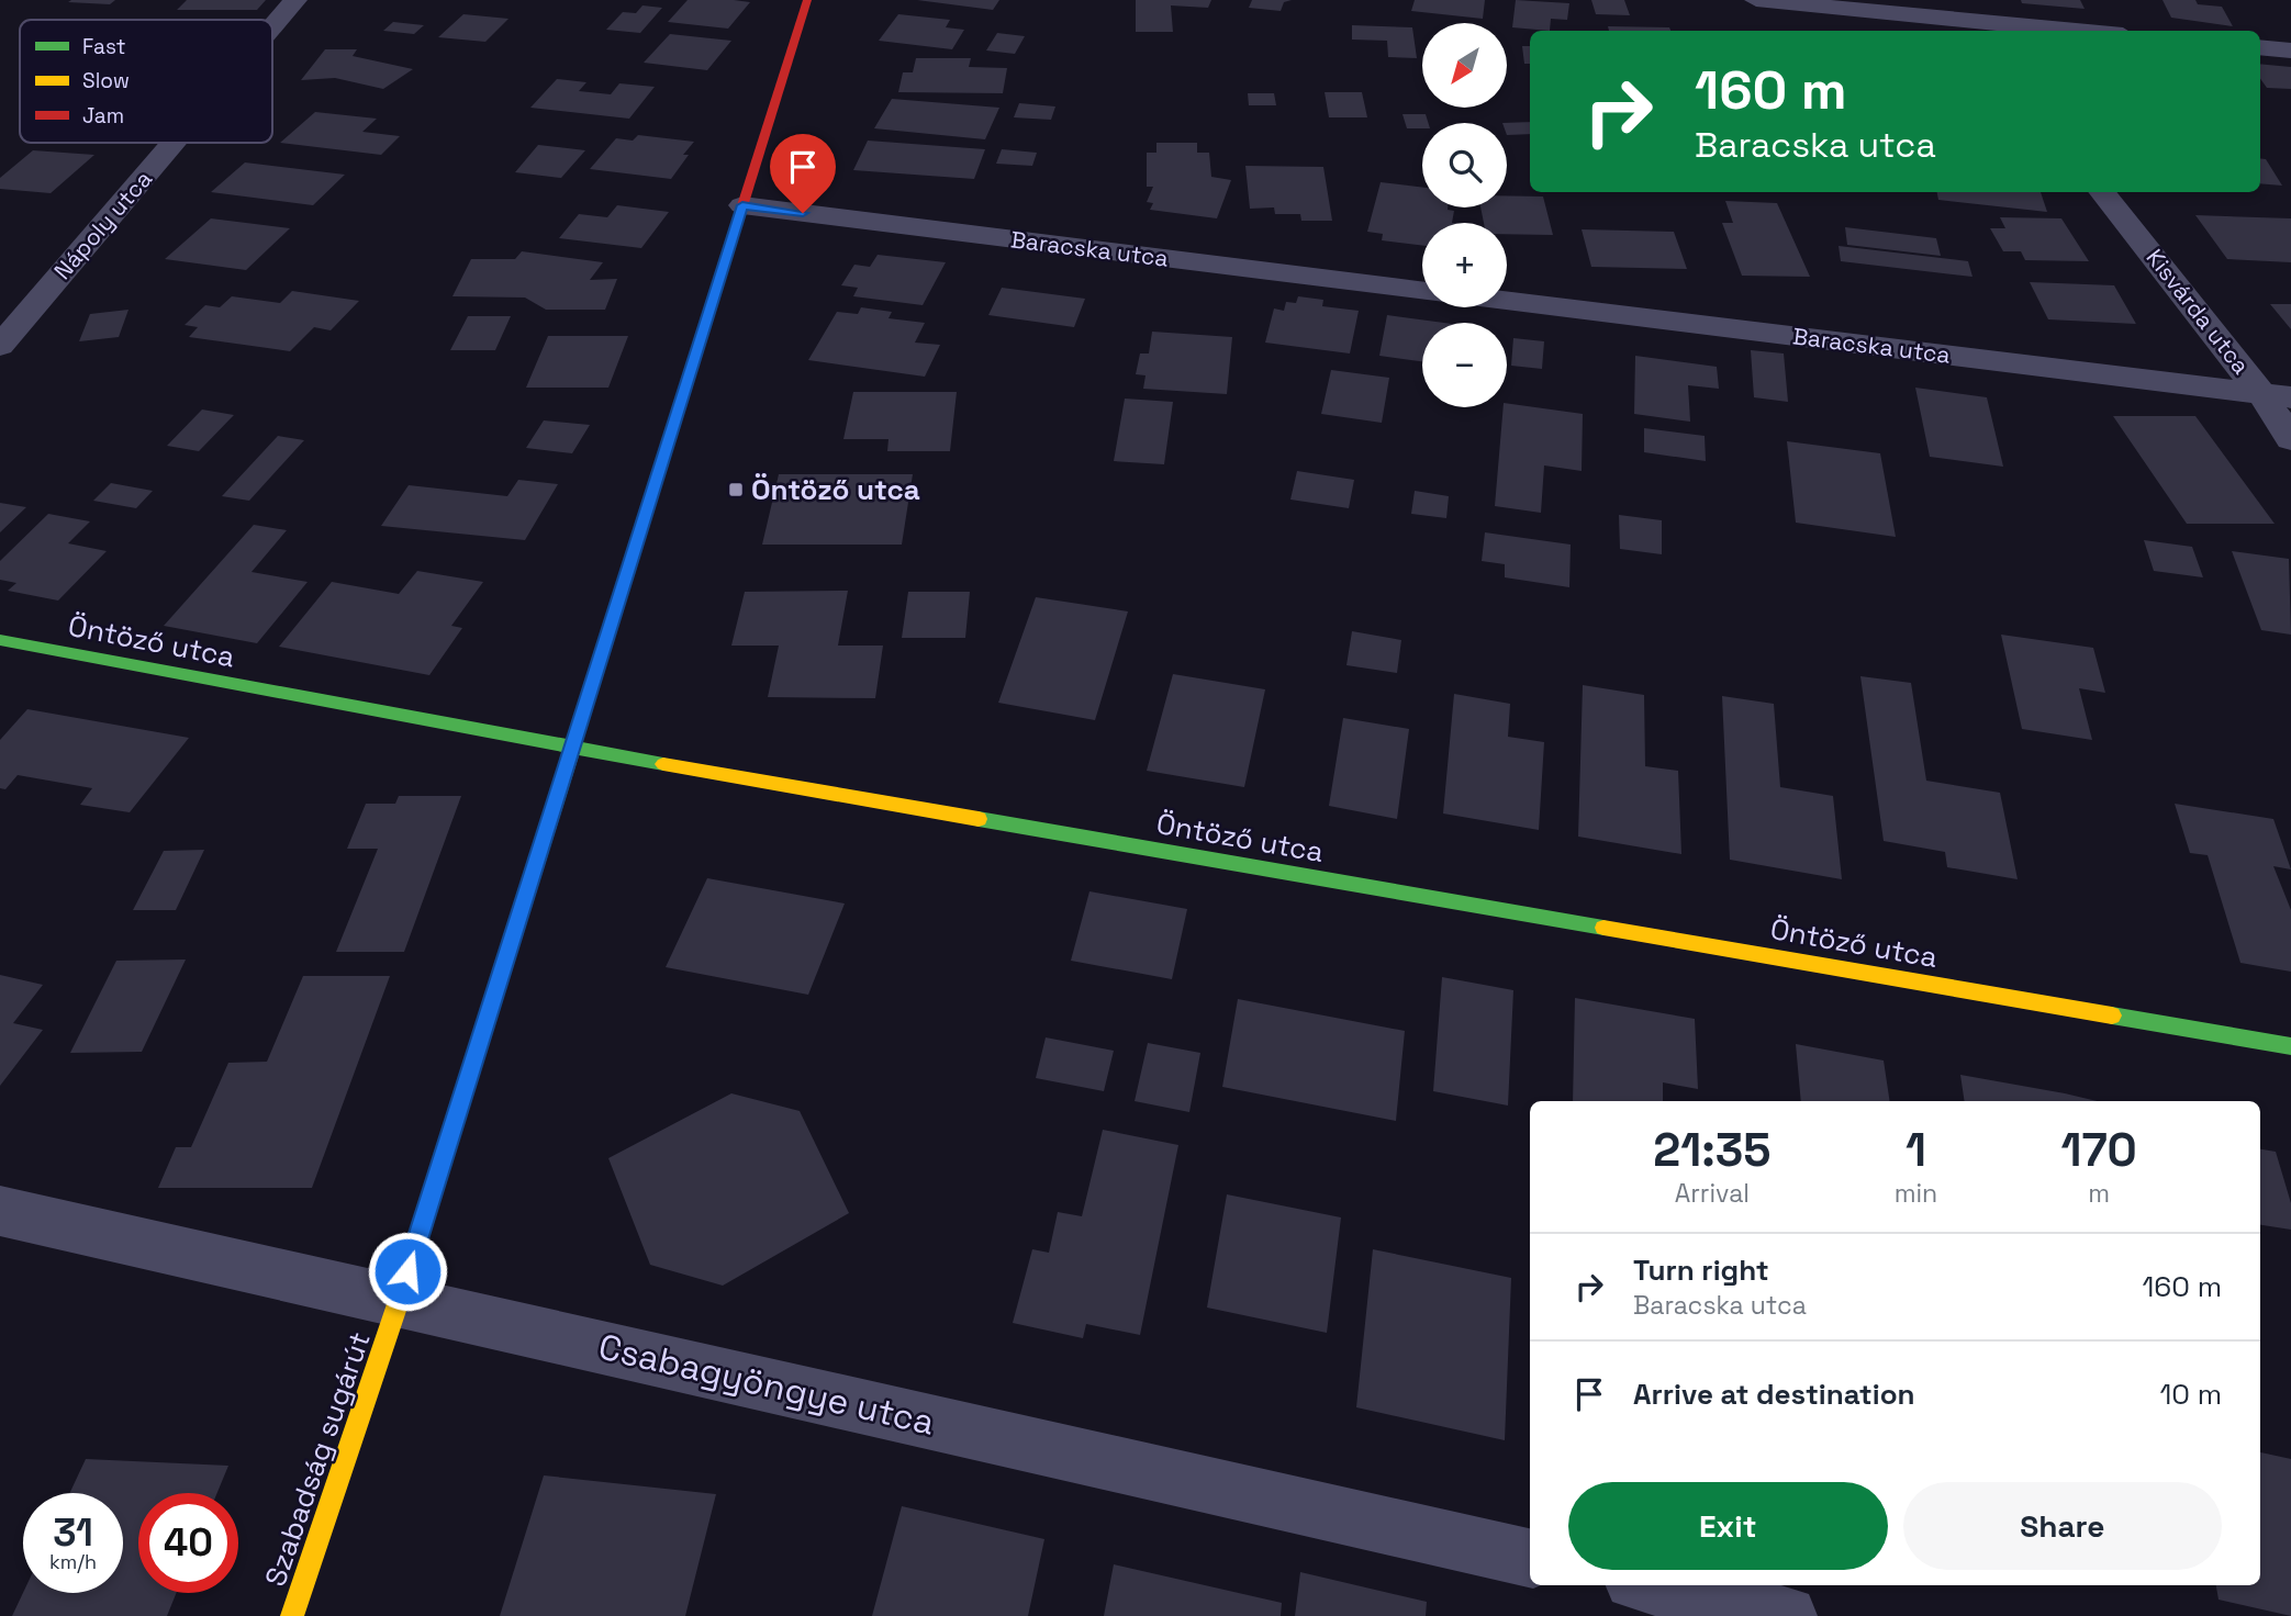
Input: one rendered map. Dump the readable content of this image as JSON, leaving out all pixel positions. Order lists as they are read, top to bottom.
{
  "streets": {
    "street": [
      "Nápoly utca",
      "Baracska utca",
      "Kisvárda utca",
      "Öntöző utca",
      "Csabagyöngye utca",
      "Szabadság sugárút"
    ]
  },
  "crossings": [
    ["Baracska utca", "Kisvárda utca"],
    ["Baracska utca", "Szabadság sugárút"],
    ["Öntöző utca", "Szabadság sugárút"],
    ["Csabagyöngye utca", "Szabadság sugárút"]
  ],
  "places": {
    "transit": ["Öntöző utca"]
  },
  "legend": ["Fast", "Slow", "Jam"],
  "north": "bottom left",
  "page": {
    "map_buttons": ["+", "−"],
    "turn": ["160 m", "Baracska utca"],
    "eta": [
      "21:35",
      "Arrival",
      "1",
      "min",
      "170",
      "m"
    ],
    "list": [
      {
        "name": "Turn right",
        "note": "Baracska utca",
        "value": "160 m"
      },
      {
        "name": "Arrive at destination",
        "value": "10 m"
      }
    ],
    "buttons": ["Exit", "Share"],
    "speed": "31 km/h",
    "limit": "40"
  }
}
